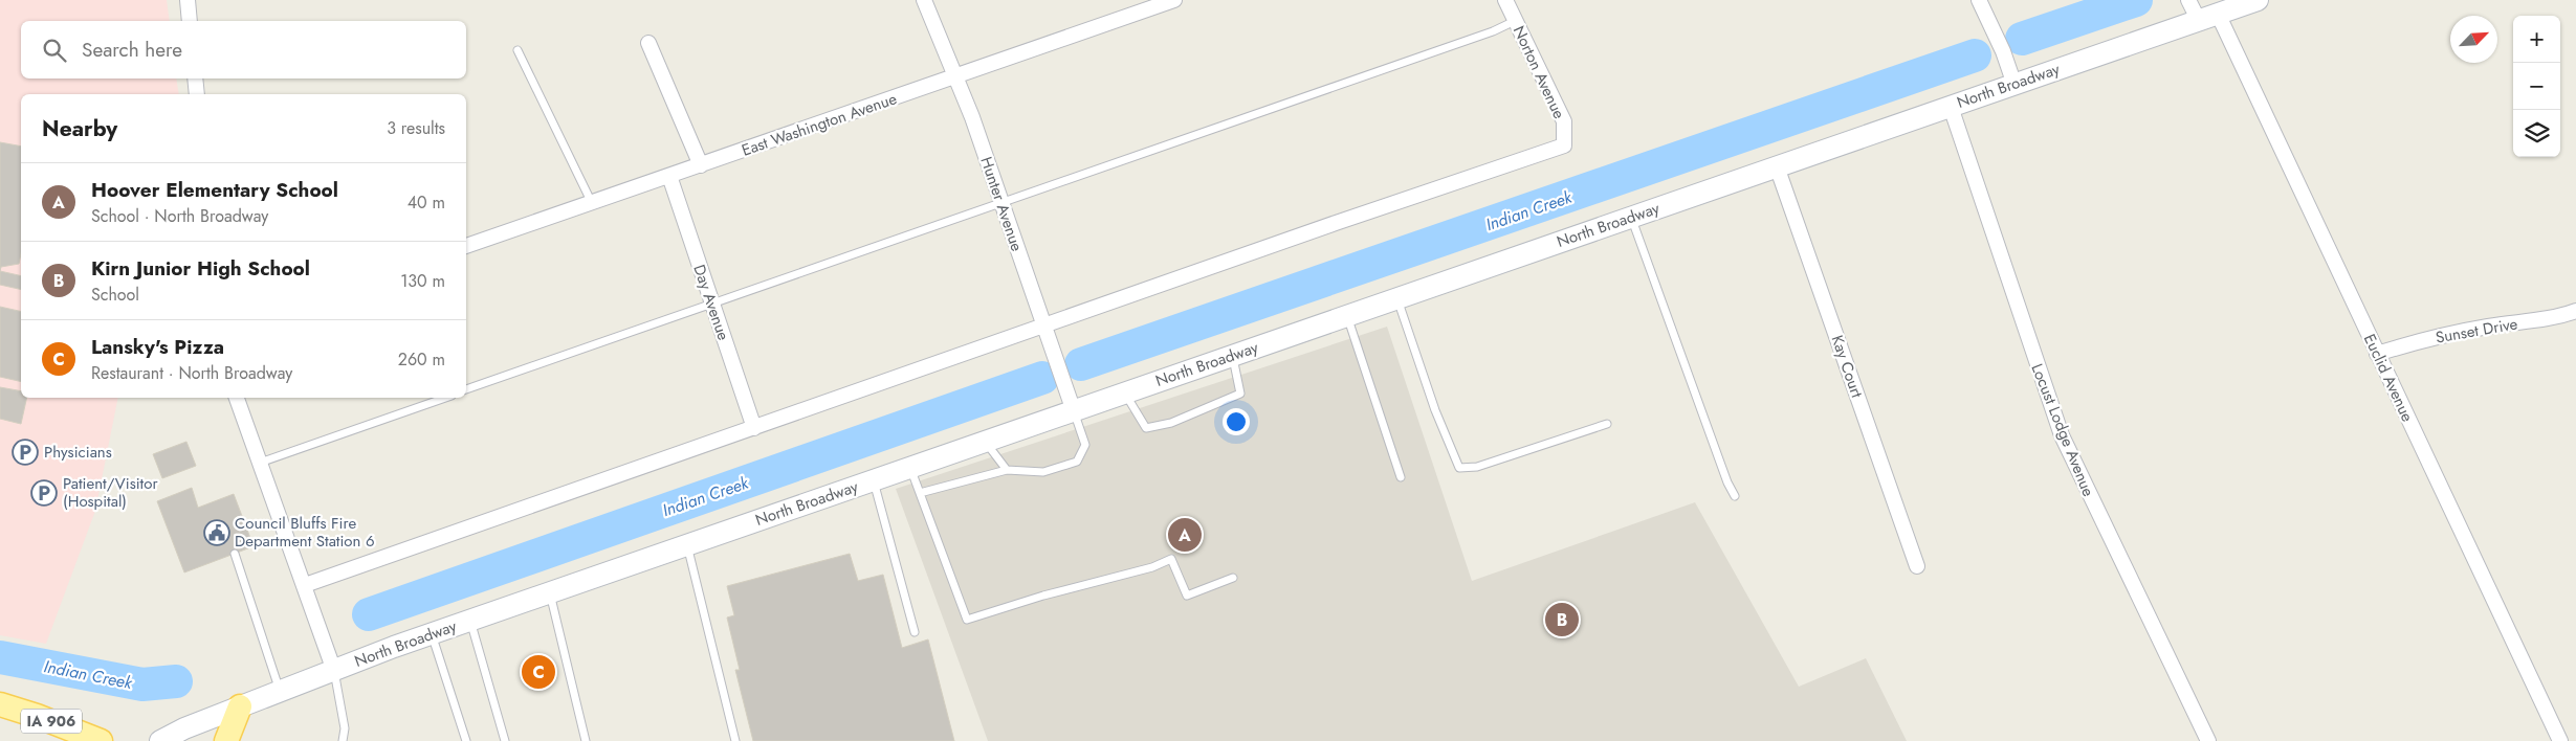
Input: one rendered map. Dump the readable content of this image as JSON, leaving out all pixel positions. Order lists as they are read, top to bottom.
{
  "streets": {
    "main road": ["North Broadway", "IA 906"],
    "street": [
      "Norton Avenue",
      "East Washington Avenue",
      "Hunter Avenue",
      "Day Avenue",
      "Sunset Drive",
      "Kay Court",
      "Euclid Avenue",
      "Locust Lodge Avenue"
    ]
  },
  "crossings": [
    ["Norton Avenue", "Hunter Avenue"],
    ["North Broadway", "Hunter Avenue"],
    ["North Broadway", "Kay Court"],
    ["North Broadway", "Euclid Avenue"],
    ["North Broadway", "Locust Lodge Avenue"],
    ["East Washington Avenue", "Hunter Avenue"],
    ["East Washington Avenue", "Day Avenue"],
    ["Sunset Drive", "Euclid Avenue"]
  ],
  "water": ["Indian Creek"],
  "places": {
    "parking": ["Physicians", "Patient/Visitor (Hospital)"],
    "public building": ["Council Bluffs Fire Department Station 6"]
  },
  "north": "top right",
  "page": {
    "map_buttons": ["+", "−"],
    "search": "Search here",
    "heading": ["Nearby", "3 results"],
    "list": [
      {
        "mark": "A",
        "name": "Hoover Elementary School",
        "note": "School · North Broadway",
        "value": "40 m"
      },
      {
        "mark": "B",
        "name": "Kirn Junior High School",
        "note": "School",
        "value": "130 m"
      },
      {
        "mark": "C",
        "name": "Lansky's Pizza",
        "note": "Restaurant · North Broadway",
        "value": "260 m"
      }
    ],
    "pins": ["A", "B", "C"]
  }
}
